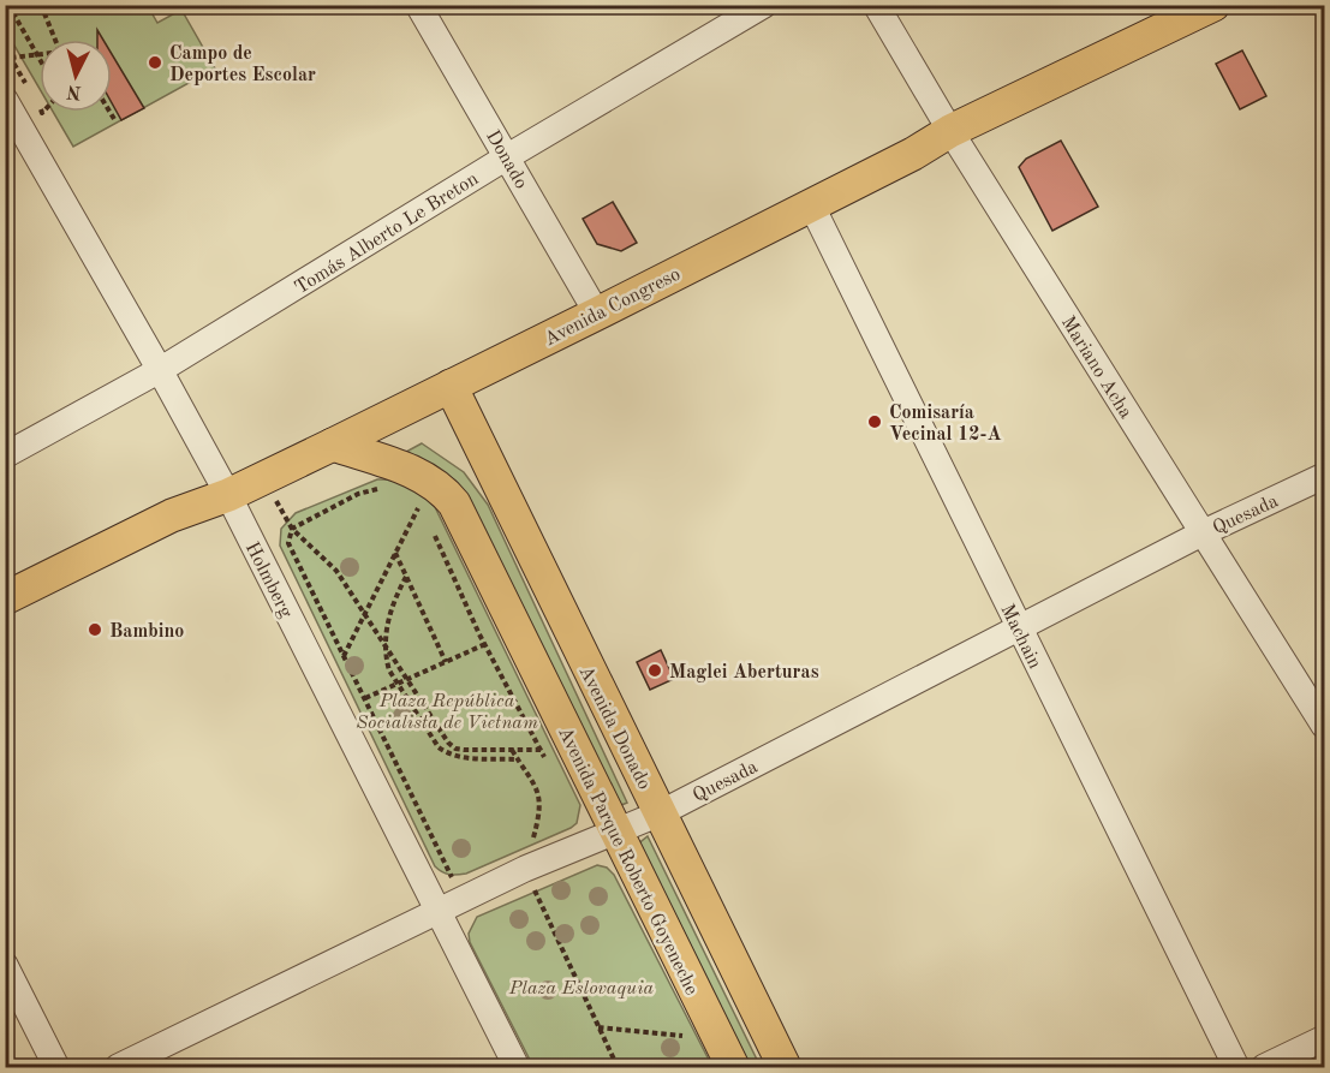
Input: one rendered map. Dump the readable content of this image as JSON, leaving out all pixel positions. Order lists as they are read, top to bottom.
{
  "streets": {
    "main road": ["Avenida Congreso", "Avenida Donado", "Avenida Parque Roberto Goyeneche"],
    "street": [
      "Donado",
      "Tomás Alberto Le Breton",
      "Mariano Acha",
      "Quesada",
      "Holmberg",
      "Machain"
    ]
  },
  "crossings": [
    ["Donado", "Tomás Alberto Le Breton"],
    ["Donado", "Avenida Congreso"],
    ["Tomás Alberto Le Breton", "Holmberg"],
    ["Avenida Congreso", "Mariano Acha"],
    ["Avenida Congreso", "Holmberg"],
    ["Avenida Congreso", "Machain"],
    ["Avenida Congreso", "Avenida Donado"],
    ["Avenida Congreso", "Avenida Parque Roberto Goyeneche"],
    ["Mariano Acha", "Quesada"],
    ["Quesada", "Holmberg"],
    ["Quesada", "Machain"],
    ["Quesada", "Avenida Donado"],
    ["Quesada", "Avenida Parque Roberto Goyeneche"]
  ],
  "parks": ["Plaza República Socialista de Vietnam", "Plaza Eslovaquia"],
  "places": [
    "Campo de Deportes Escolar",
    "Comisaría Vecinal 12-A",
    "Bambino",
    "Maglei Aberturas"
  ],
  "north": "bottom"
}
